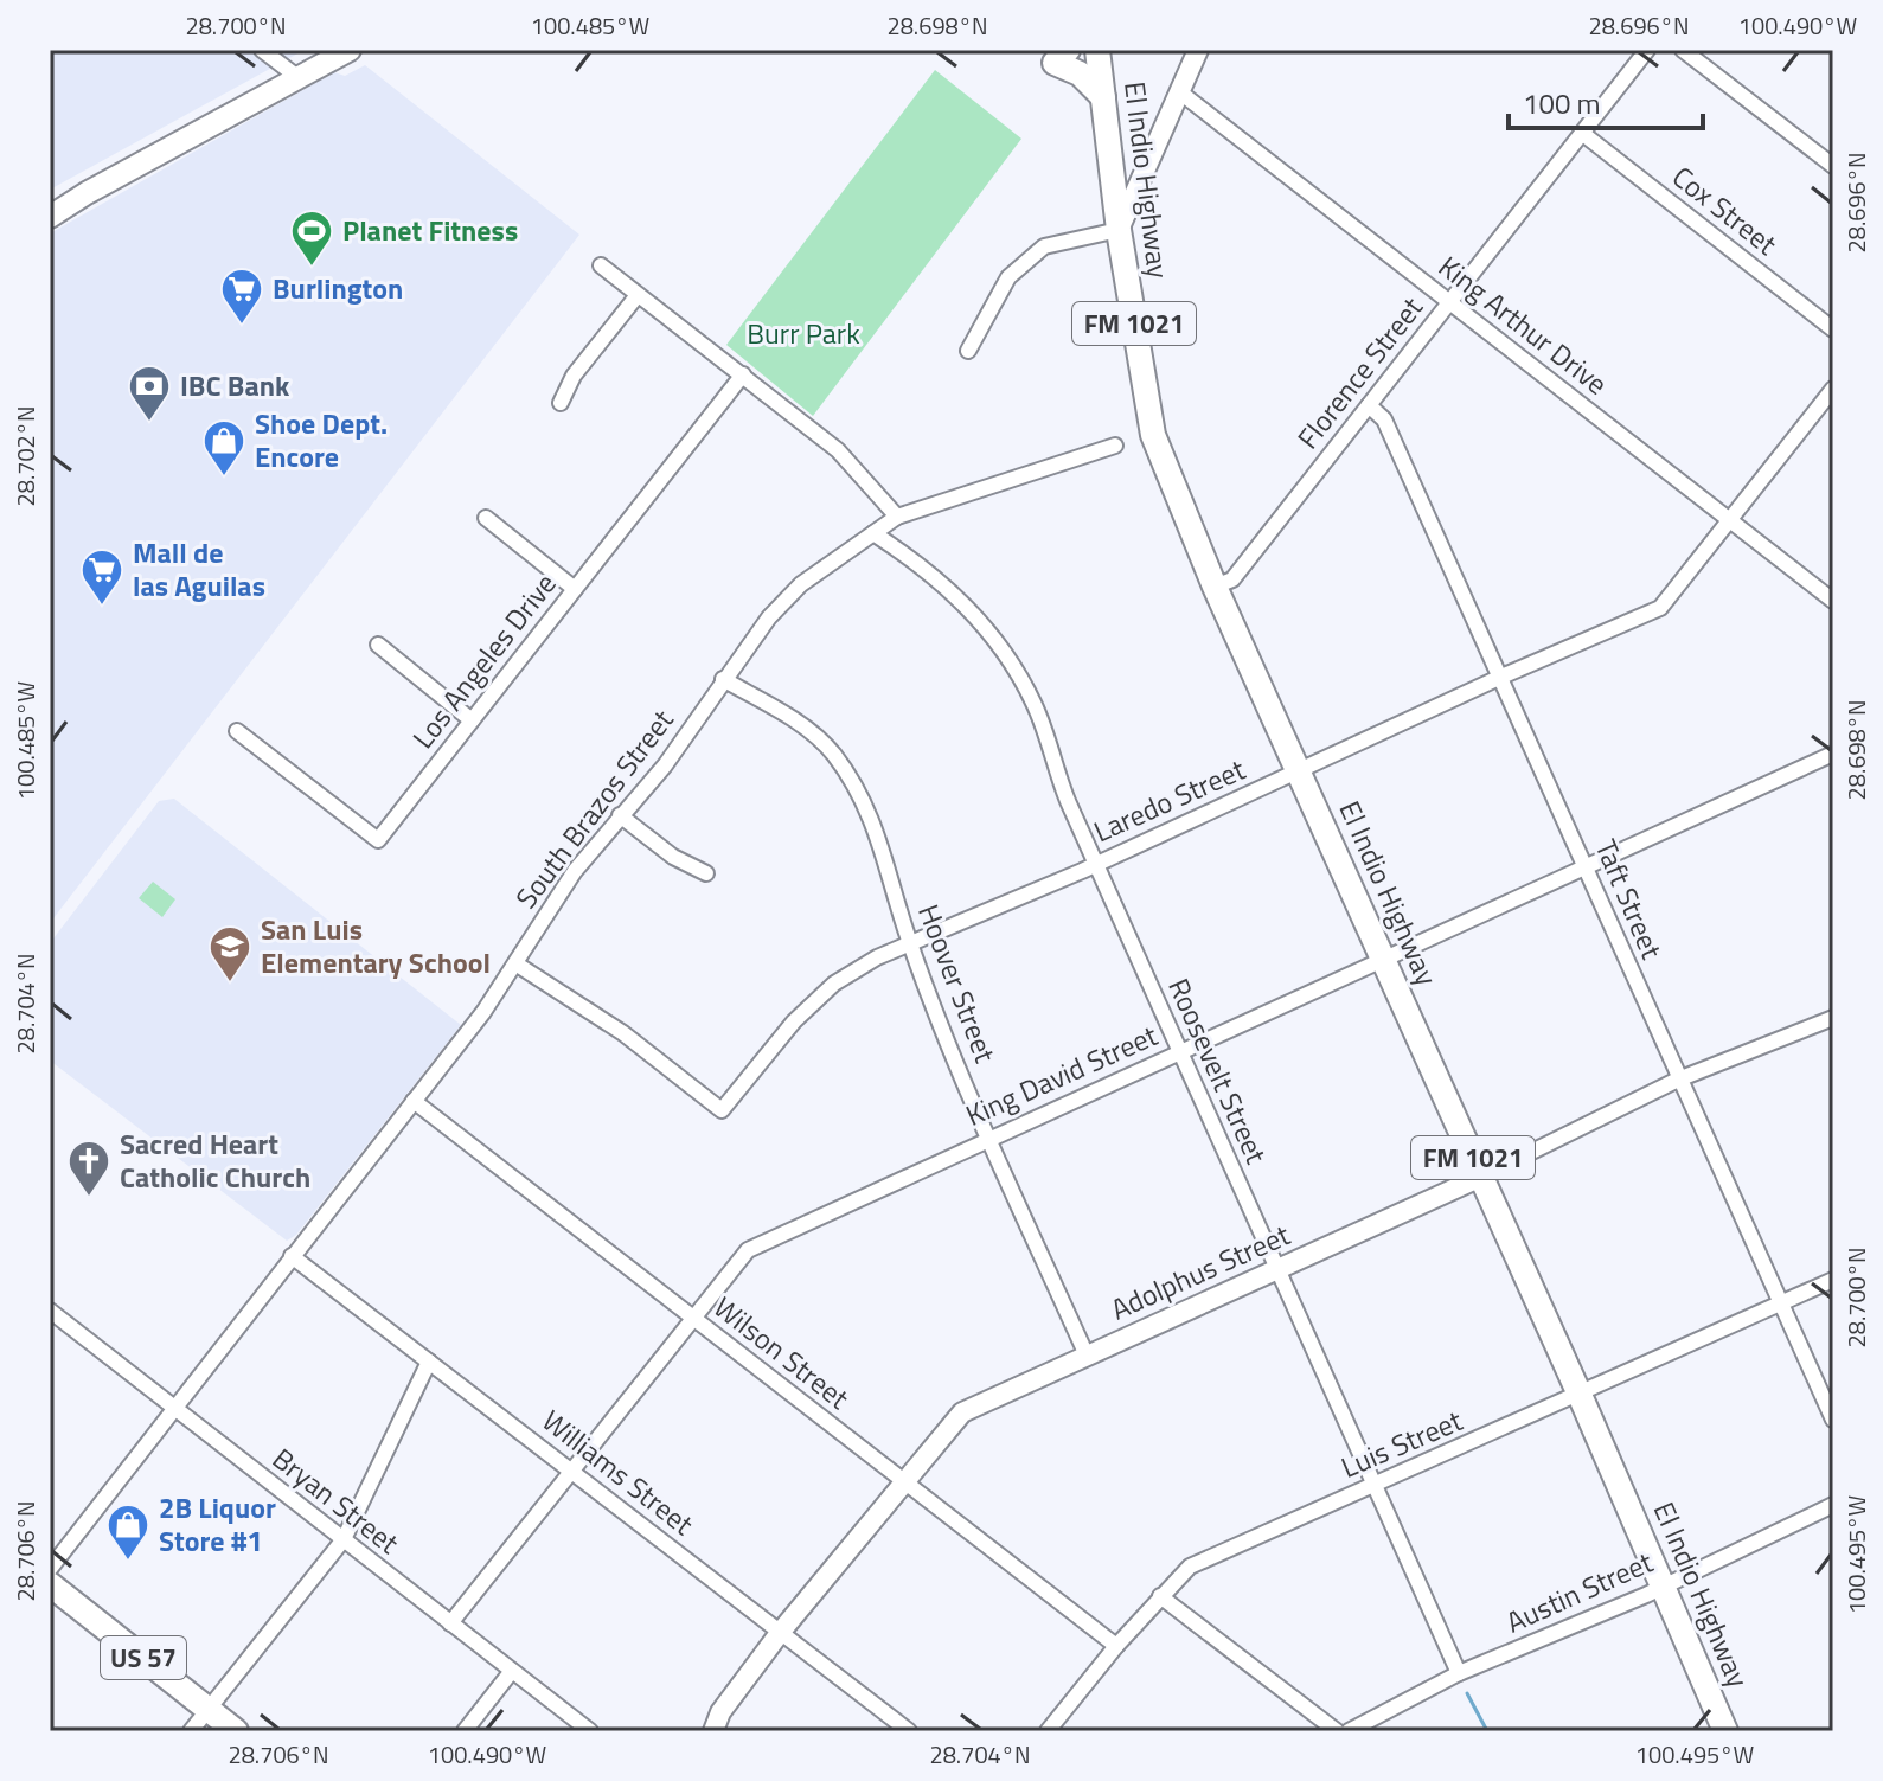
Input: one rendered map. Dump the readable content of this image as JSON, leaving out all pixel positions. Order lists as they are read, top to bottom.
{
  "streets": {
    "main road": ["El Indio Highway", "FM 1021", "US 57"],
    "street": [
      "Cox Street",
      "King Arthur Drive",
      "Florence Street",
      "Los Angeles Drive",
      "Laredo Street",
      "South Brazos Street",
      "Taft Street",
      "Hoover Street",
      "Roosevelt Street",
      "King David Street",
      "Adolphus Street",
      "Wilson Street",
      "Luis Street",
      "Williams Street",
      "Bryan Street",
      "Austin Street"
    ]
  },
  "crossings": [
    ["El Indio Highway", "Florence Street"],
    ["El Indio Highway", "Laredo Street"],
    ["El Indio Highway", "King David Street"],
    ["El Indio Highway", "Adolphus Street"],
    ["El Indio Highway", "Luis Street"],
    ["El Indio Highway", "Austin Street"],
    ["Cox Street", "Florence Street"],
    ["King Arthur Drive", "Florence Street"],
    ["King Arthur Drive", "Laredo Street"],
    ["Florence Street", "Taft Street"],
    ["Laredo Street", "South Brazos Street"],
    ["Laredo Street", "Taft Street"],
    ["Laredo Street", "Hoover Street"],
    ["Laredo Street", "Roosevelt Street"],
    ["South Brazos Street", "Hoover Street"],
    ["South Brazos Street", "Roosevelt Street"],
    ["South Brazos Street", "Wilson Street"],
    ["South Brazos Street", "Williams Street"],
    ["South Brazos Street", "Bryan Street"],
    ["Taft Street", "King David Street"],
    ["Taft Street", "Adolphus Street"],
    ["Taft Street", "Luis Street"],
    ["Hoover Street", "King David Street"],
    ["Hoover Street", "Adolphus Street"],
    ["Roosevelt Street", "King David Street"],
    ["Roosevelt Street", "Adolphus Street"],
    ["Roosevelt Street", "Luis Street"],
    ["Roosevelt Street", "Austin Street"],
    ["King David Street", "Wilson Street"],
    ["King David Street", "Williams Street"],
    ["King David Street", "Bryan Street"],
    ["Adolphus Street", "Wilson Street"],
    ["Adolphus Street", "Williams Street"],
    ["Wilson Street", "Luis Street"]
  ],
  "parks": ["Burr Park"],
  "places": {
    "sports": ["Planet Fitness"],
    "supermarket": ["Burlington", "Mall de las Aguilas"],
    "bank": ["IBC Bank"],
    "shop": ["Shoe Dept. Encore", "2B Liquor Store #1"],
    "school or university": ["San Luis Elementary School"],
    "church": ["Sacred Heart Catholic Church"]
  },
  "scale_bar": "100 m",
  "coordinates": [
    "28.700°N",
    "100.485°W",
    "28.698°N",
    "28.696°N",
    "100.490°W",
    "28.702°N",
    "28.704°N",
    "28.706°N",
    "100.495°W"
  ]
}
